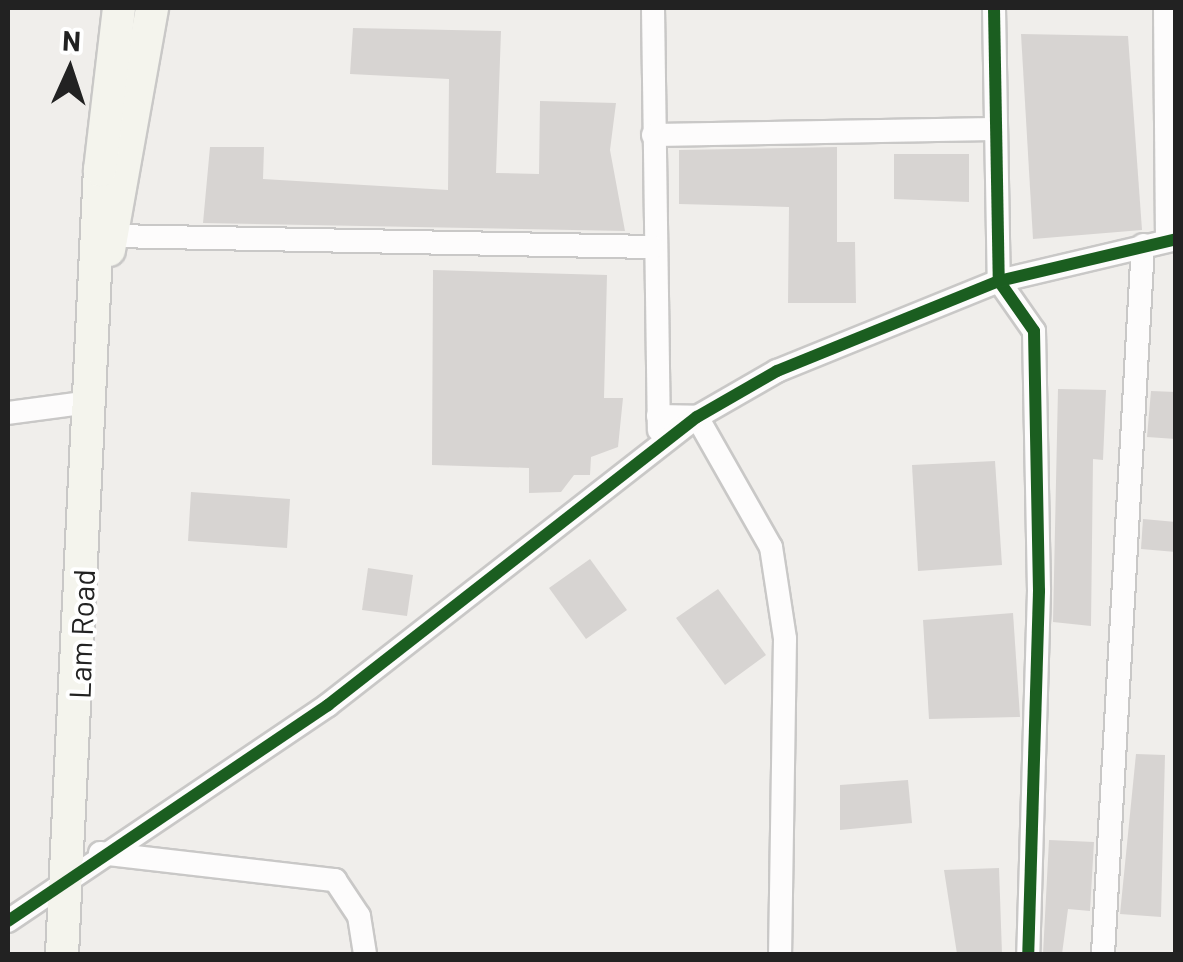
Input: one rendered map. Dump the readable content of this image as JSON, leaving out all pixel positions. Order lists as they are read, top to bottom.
{
  "streets": {
    "main road": ["Lam Road"]
  },
  "north": "top"
}
